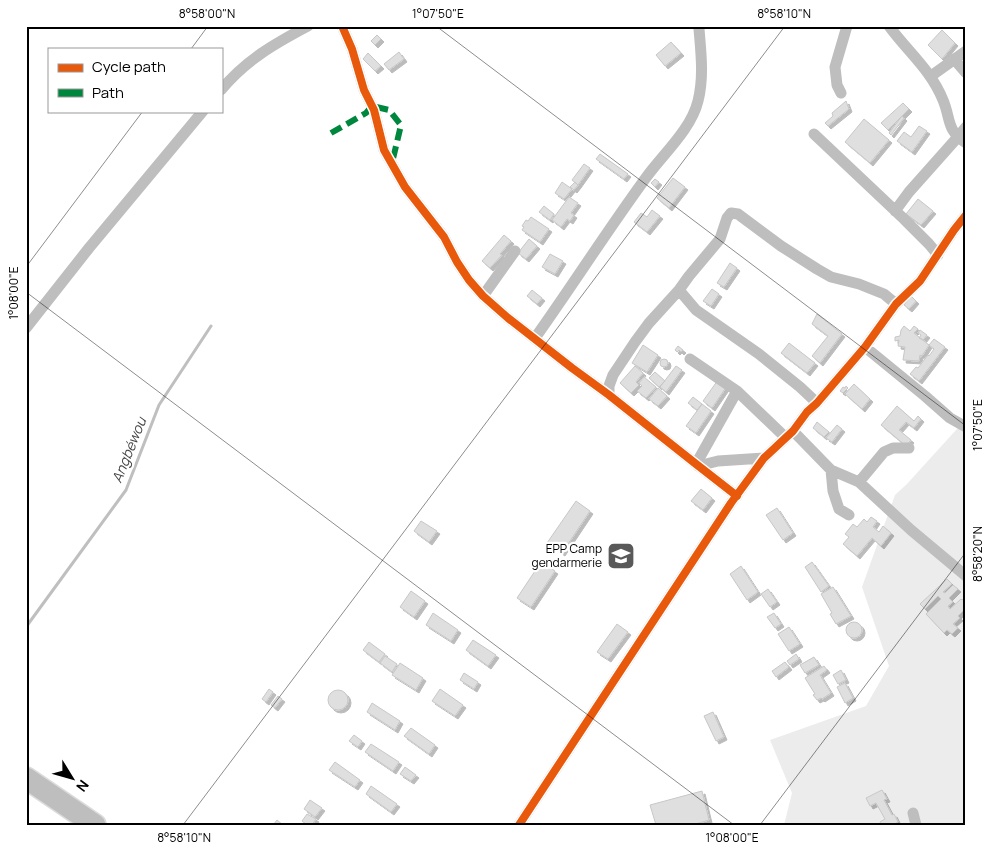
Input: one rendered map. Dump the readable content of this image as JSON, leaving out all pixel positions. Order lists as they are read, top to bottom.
{
  "water": ["Angbéwou"],
  "places": {
    "school or university": ["EPP Camp gendarmerie"]
  },
  "legend": ["Cycle path", "Path"],
  "north": "bottom right",
  "coordinates": [
    "8°58'00\"N",
    "1°07'50\"E",
    "8°58'10\"N",
    "1°08'00\"E",
    "8°58'20\"N"
  ]
}
